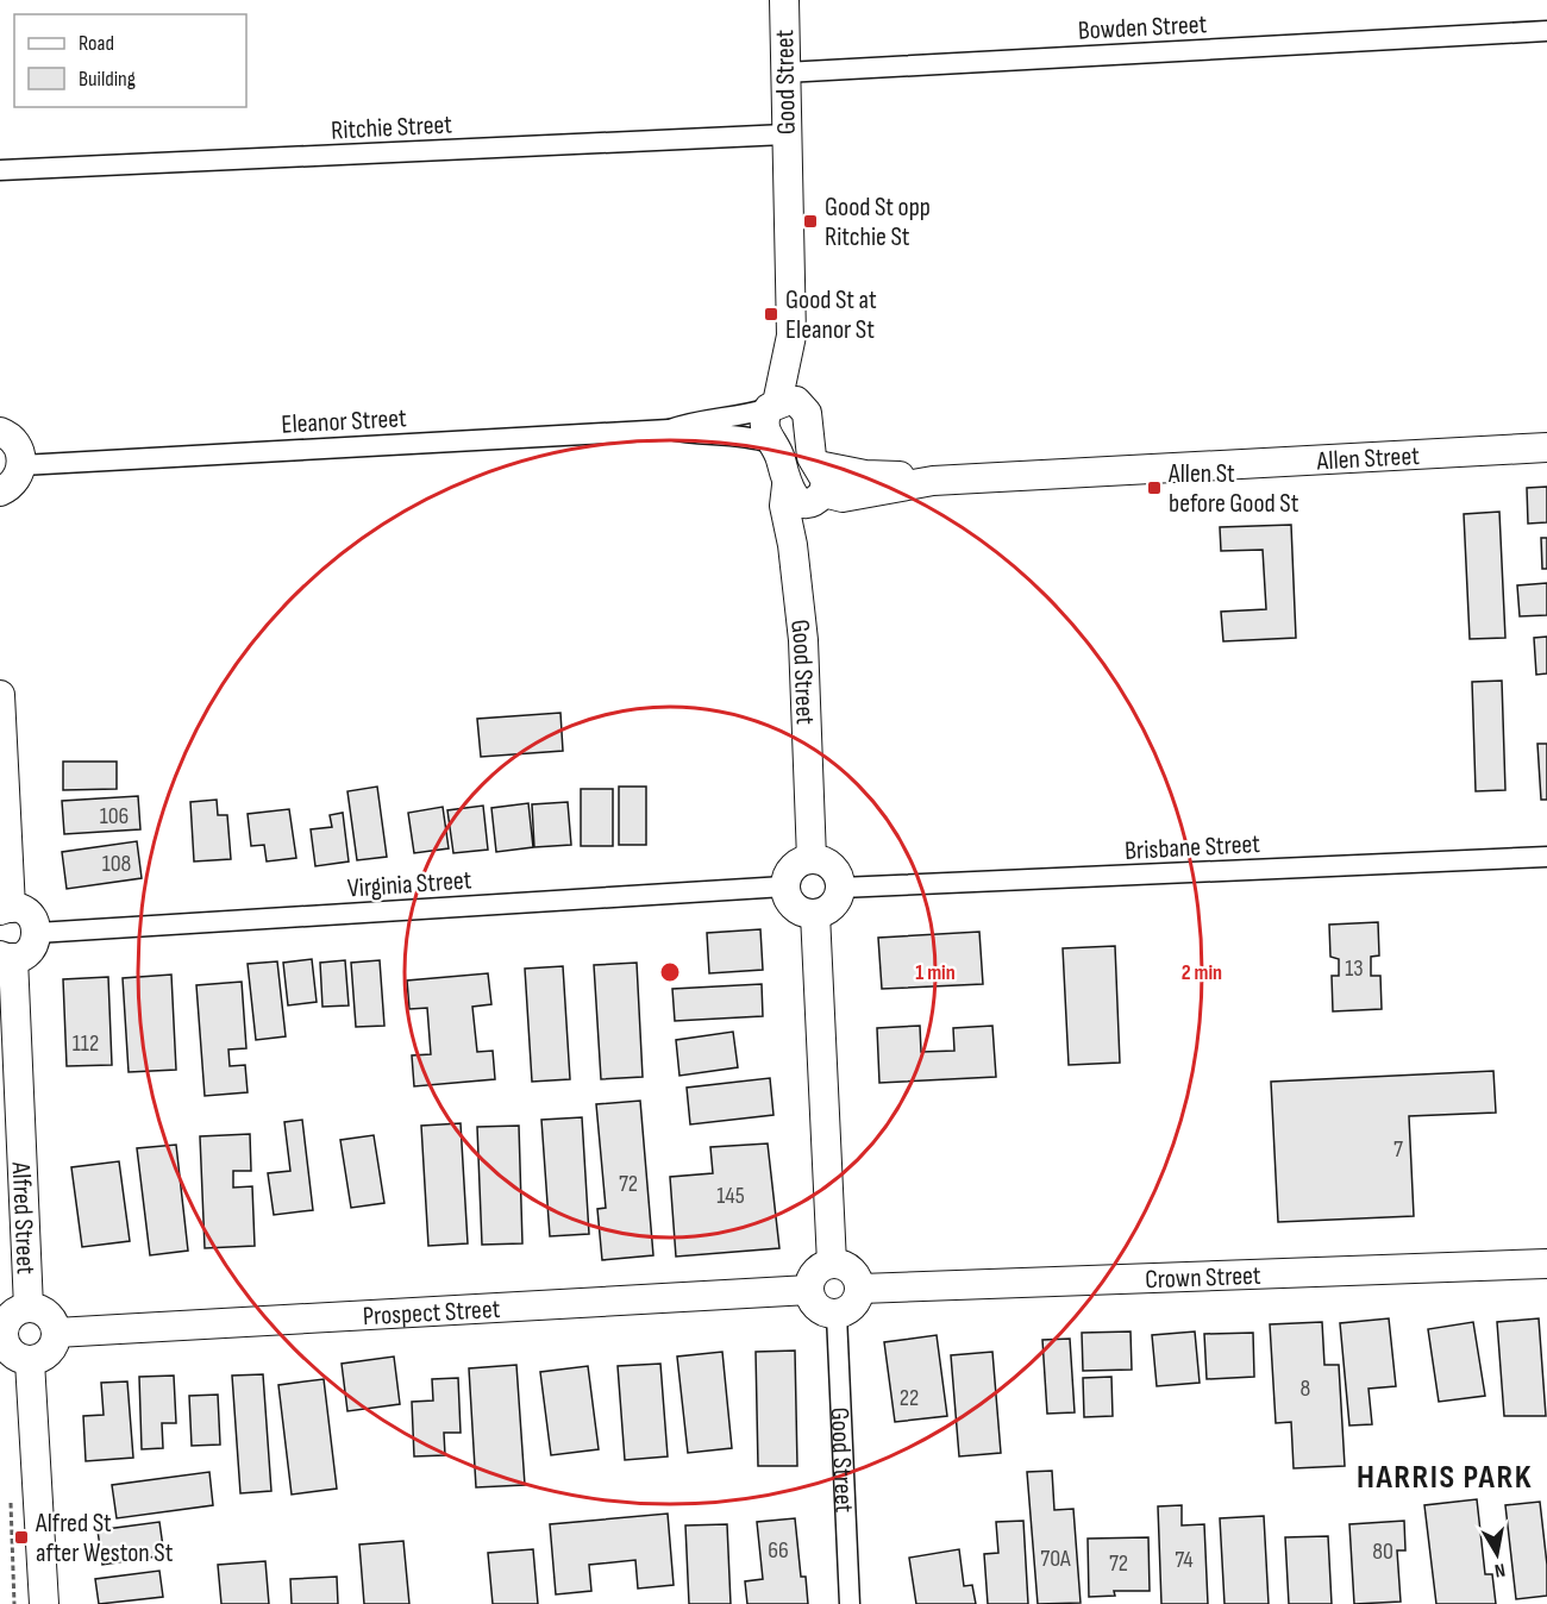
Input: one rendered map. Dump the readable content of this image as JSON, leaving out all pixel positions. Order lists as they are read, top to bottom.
{
  "streets": {
    "street": [
      "Bowden Street",
      "Good Street",
      "Ritchie Street",
      "Eleanor Street",
      "Allen Street",
      "Brisbane Street",
      "Virginia Street",
      "Alfred Street",
      "Crown Street",
      "Prospect Street"
    ]
  },
  "crossings": [
    ["Bowden Street", "Good Street"],
    ["Good Street", "Ritchie Street"],
    ["Good Street", "Eleanor Street"],
    ["Good Street", "Allen Street"],
    ["Good Street", "Brisbane Street"],
    ["Good Street", "Virginia Street"],
    ["Good Street", "Crown Street"],
    ["Good Street", "Prospect Street"],
    ["Brisbane Street", "Virginia Street"],
    ["Alfred Street", "Prospect Street"],
    ["Crown Street", "Prospect Street"]
  ],
  "districts": ["HARRIS PARK"],
  "places": {
    "transit": [
      "Good St opp Ritchie St",
      "Good St at Eleanor St",
      "Allen St before Good St",
      "Alfred St after Weston St"
    ]
  },
  "house_numbers": [
    "106",
    "108",
    "13",
    "112",
    "7",
    "72",
    "145",
    "8",
    "22",
    "66",
    "80",
    "70A",
    "74",
    "72"
  ],
  "legend": ["Road", "Building"],
  "north": "bottom",
  "rings": ["1 min", "2 min"]
}
